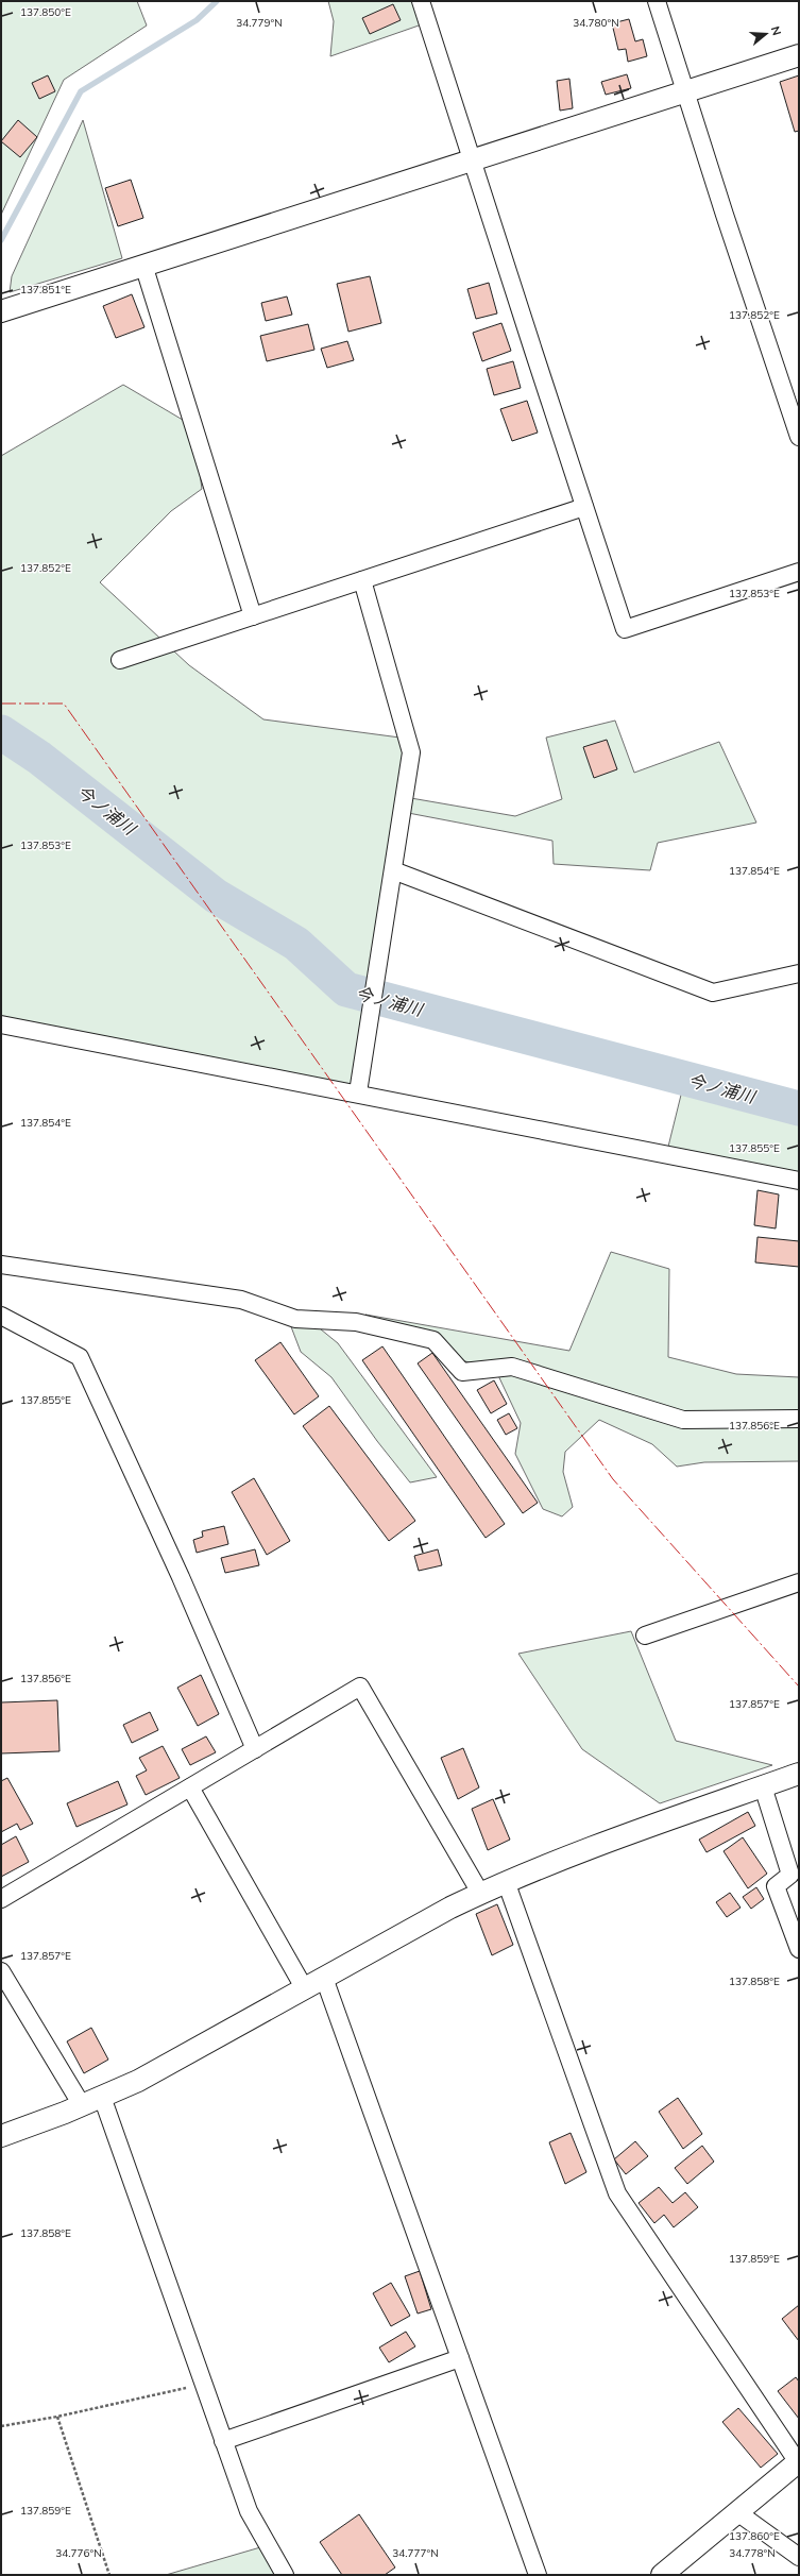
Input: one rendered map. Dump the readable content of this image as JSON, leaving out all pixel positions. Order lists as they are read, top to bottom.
{
  "water": ["今ノ浦川"],
  "north": "right",
  "coordinates": [
    "137.850°E",
    "34.779°N",
    "34.780°N",
    "137.851°E",
    "137.852°E",
    "137.853°E",
    "137.854°E",
    "137.855°E",
    "137.856°E",
    "137.857°E",
    "137.858°E",
    "137.859°E",
    "137.860°E",
    "34.776°N",
    "34.777°N",
    "34.778°N"
  ]
}
